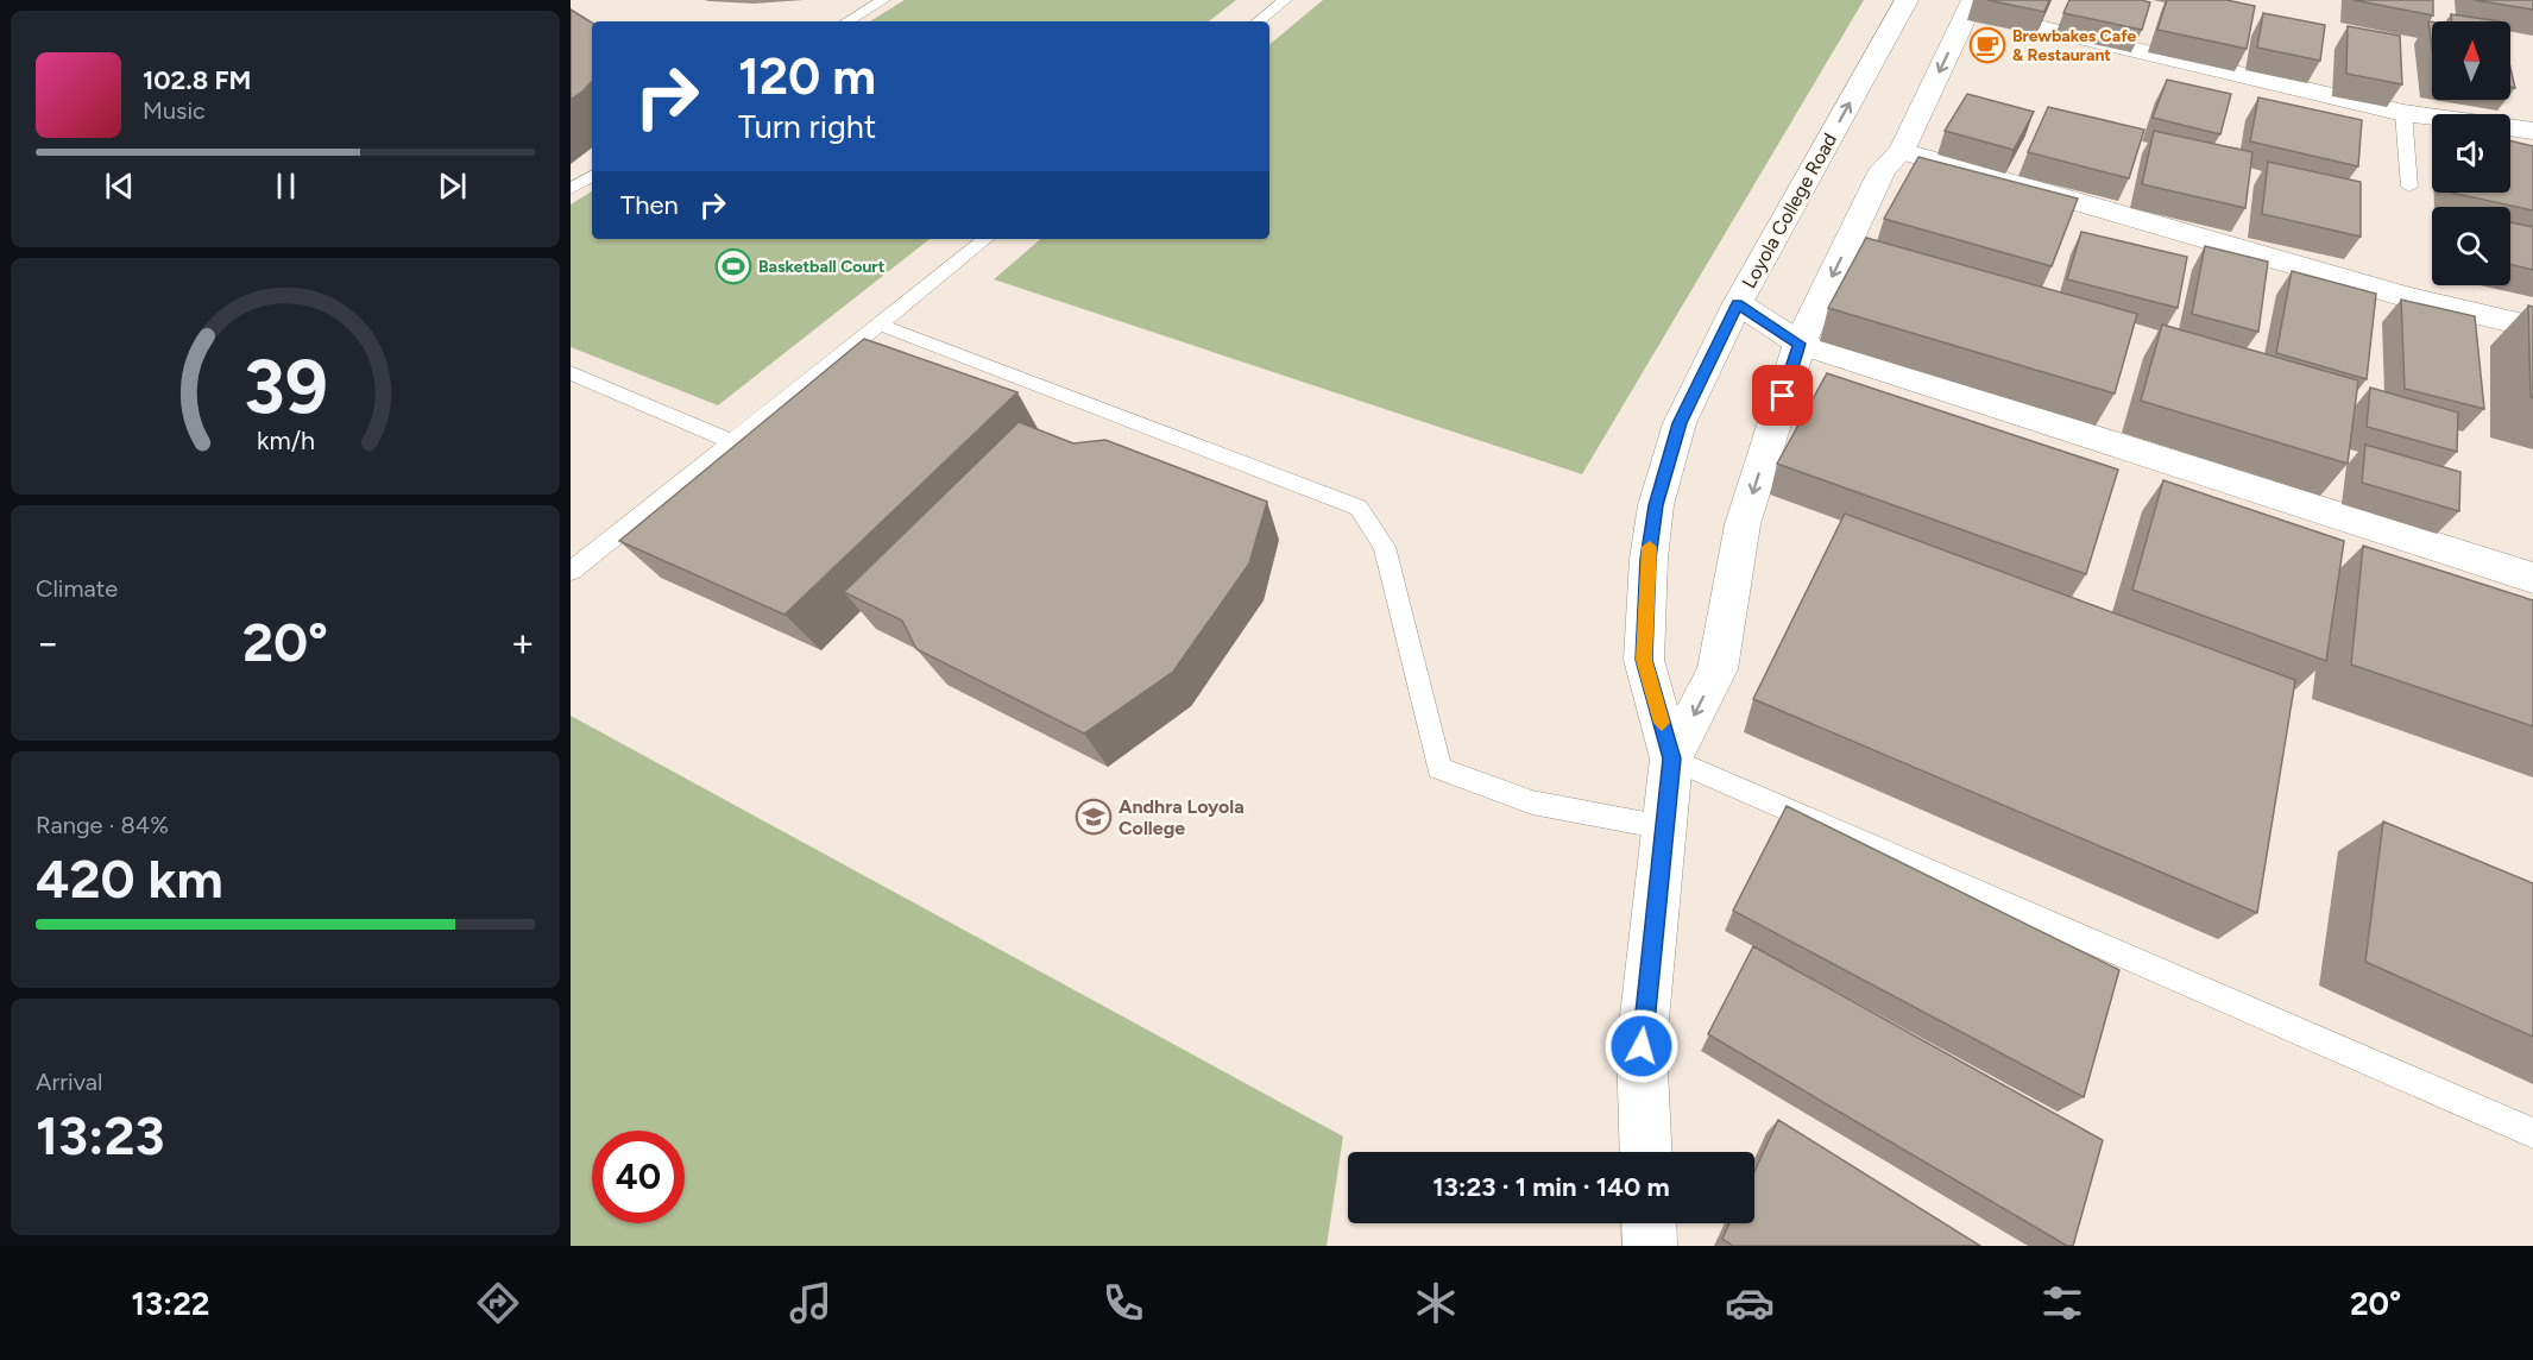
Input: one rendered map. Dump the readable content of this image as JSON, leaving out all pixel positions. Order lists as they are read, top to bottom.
{
  "streets": {
    "street": ["Loyola College Road"]
  },
  "places": {
    "cafe": ["Brewbakes Cafe & Restaurant"],
    "sports": ["Basketball Court"],
    "school or university": ["Andhra Loyola College"]
  },
  "north": "top",
  "page": {
    "turn": ["120 m", "Turn right"],
    "song": ["102.8 FM", "Music"],
    "then": "Then",
    "tile": [
      "Climate",
      ["Range · 84%", "420 km"],
      ["Arrival", "13:23"]
    ],
    "heat": ["−", "20°", "+"],
    "limit": "40",
    "trip": "13:23 · 1 min · 140 m",
    "tabs": ["13:22", "20°"],
    "gauge": ["39", "km/h"]
  }
}
